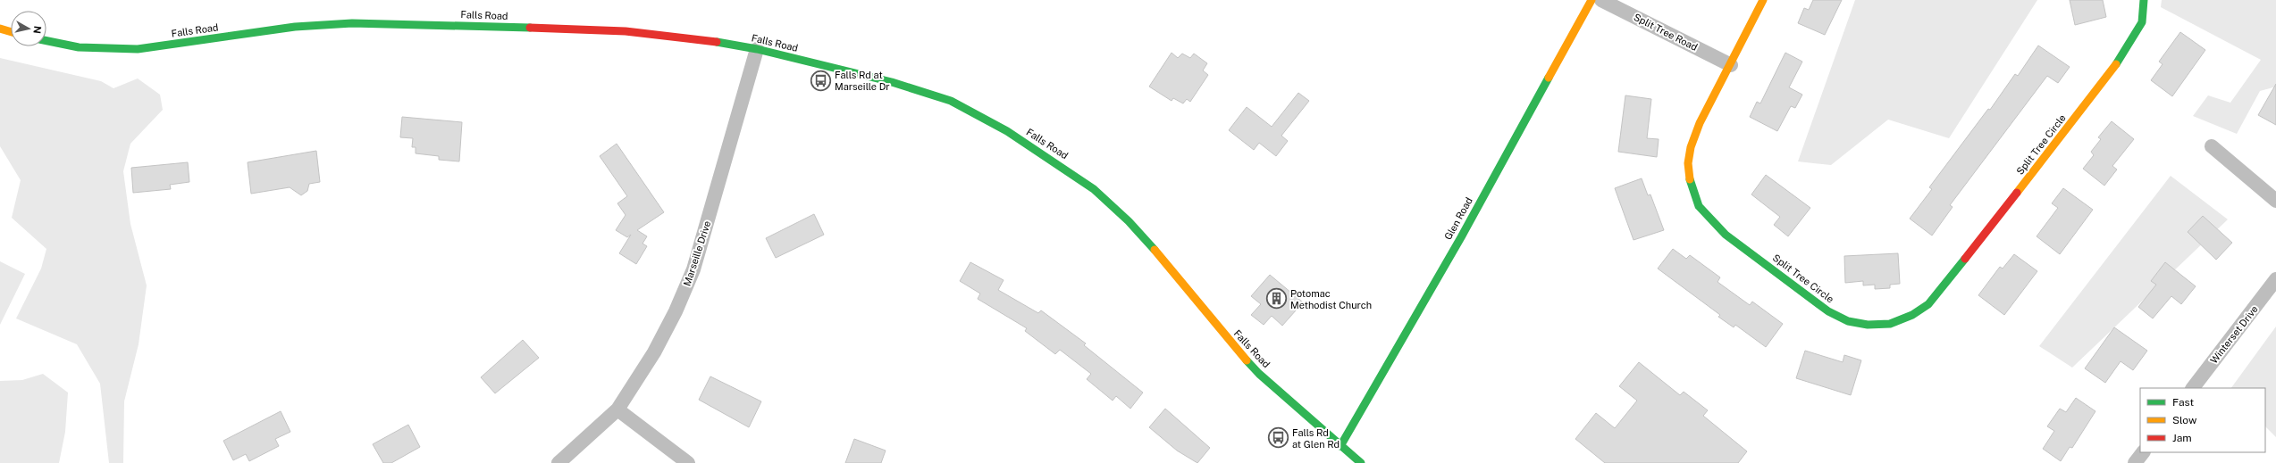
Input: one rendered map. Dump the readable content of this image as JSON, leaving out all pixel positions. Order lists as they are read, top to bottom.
{
  "streets": {
    "main road": ["Falls Road", "Split Tree Circle", "Glen Road"],
    "street": ["Split Tree Road", "Marseille Drive", "Winterset Drive"]
  },
  "crossings": [
    ["Falls Road", "Glen Road"],
    ["Falls Road", "Marseille Drive"],
    ["Split Tree Road", "Split Tree Circle"]
  ],
  "places": {
    "bus stop": ["Falls Rd at Marseille Dr", "Falls Rd at Glen Rd"],
    "building": ["Potomac Methodist Church"]
  },
  "legend": ["Fast", "Slow", "Jam"],
  "north": "right"
}
